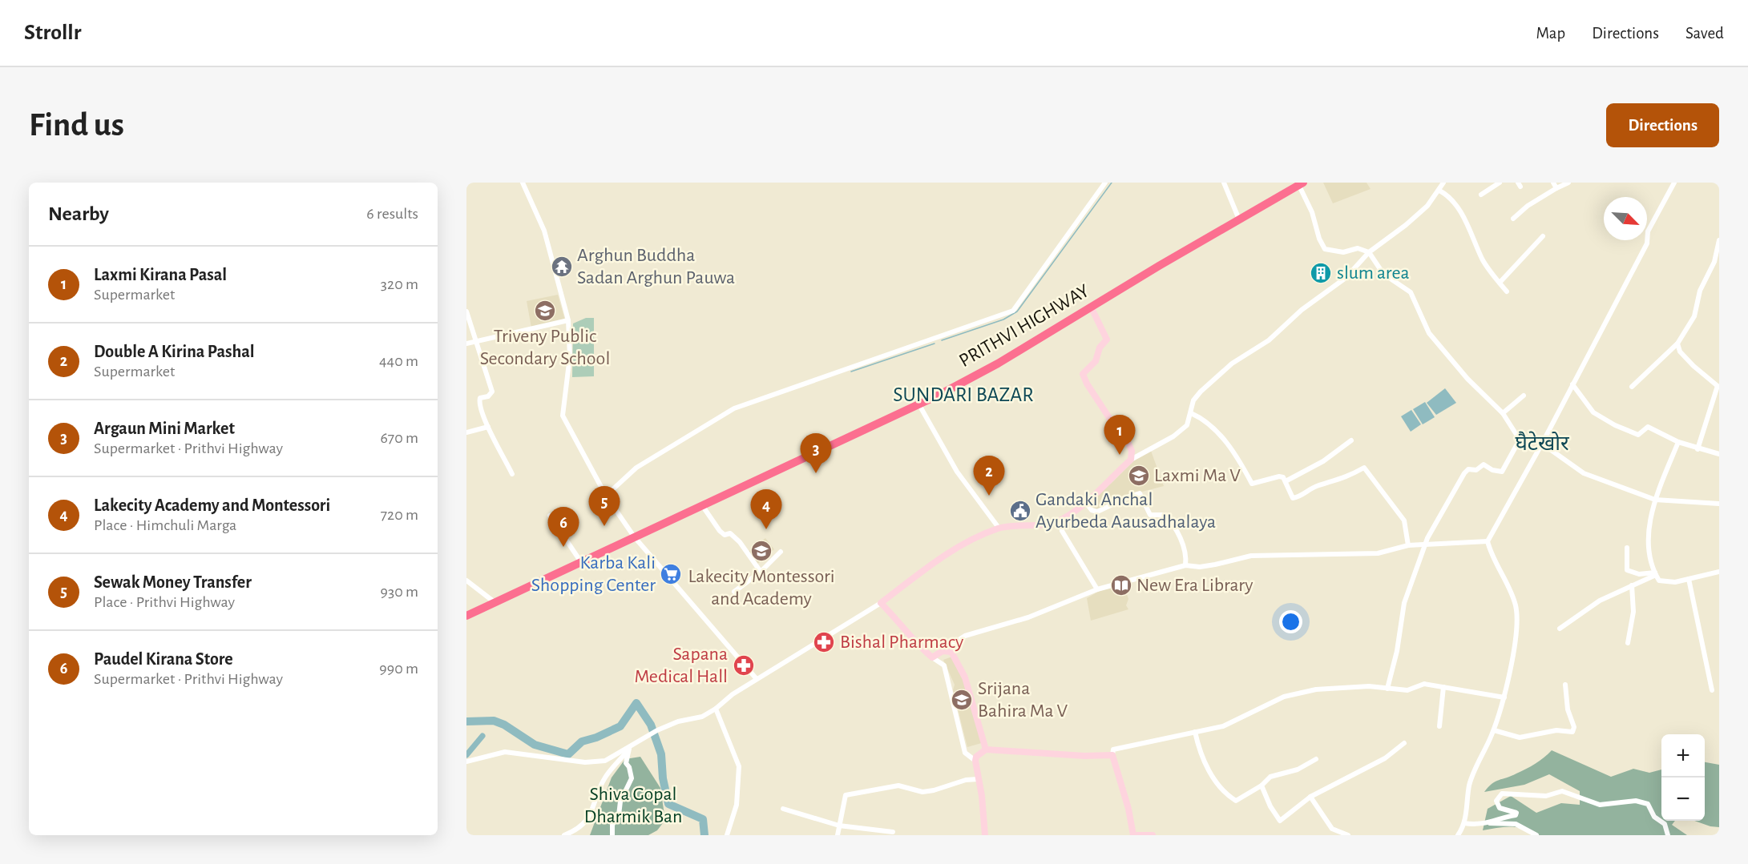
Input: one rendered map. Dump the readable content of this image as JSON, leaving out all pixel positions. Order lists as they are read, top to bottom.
{
  "streets": {
    "highway": ["PRITHVI HIGHWAY"]
  },
  "districts": ["SUNDARI BAZAR", "घैटेखोर"],
  "parks": ["Shiva Gopal Dharmik Ban"],
  "places": {
    "temple": ["Arghun Buddha Sadan Arghun Pauwa"],
    "building": ["slum area"],
    "school or university": [
      "Triveny Public Secondary School",
      "Laxmi Ma V",
      "Lakecity Montessori and Academy",
      "Srijana Bahira Ma V"
    ],
    "public building": ["Gandaki Anchal Ayurbeda Aausadhalaya"],
    "supermarket": ["Karba Kali Shopping Center"],
    "library": ["New Era Library"],
    "pharmacy": ["Bishal Pharmacy", "Sapana Medical Hall"]
  },
  "north": "bottom right",
  "page": {
    "header": "Strollr",
    "nav": ["Map", "Directions", "Saved"],
    "buttons": "Directions",
    "title": "Find us",
    "heading": ["Nearby", "6 results"],
    "list": [
      {
        "mark": "1",
        "name": "Laxmi Kirana Pasal",
        "note": "Supermarket",
        "value": "320 m"
      },
      {
        "mark": "2",
        "name": "Double A Kirina Pashal",
        "note": "Supermarket",
        "value": "440 m"
      },
      {
        "mark": "3",
        "name": "Argaun Mini Market",
        "note": "Supermarket · Prithvi Highway",
        "value": "670 m"
      },
      {
        "mark": "4",
        "name": "Lakecity Academy and Montessori",
        "note": "Place · Himchuli Marga",
        "value": "720 m"
      },
      {
        "mark": "5",
        "name": "Sewak Money Transfer",
        "note": "Place · Prithvi Highway",
        "value": "930 m"
      },
      {
        "mark": "6",
        "name": "Paudel Kirana Store",
        "note": "Supermarket · Prithvi Highway",
        "value": "990 m"
      }
    ],
    "pins": [
      "1",
      "3",
      "2",
      "5",
      "4",
      "6"
    ],
    "map_buttons": ["+", "−"]
  }
}
